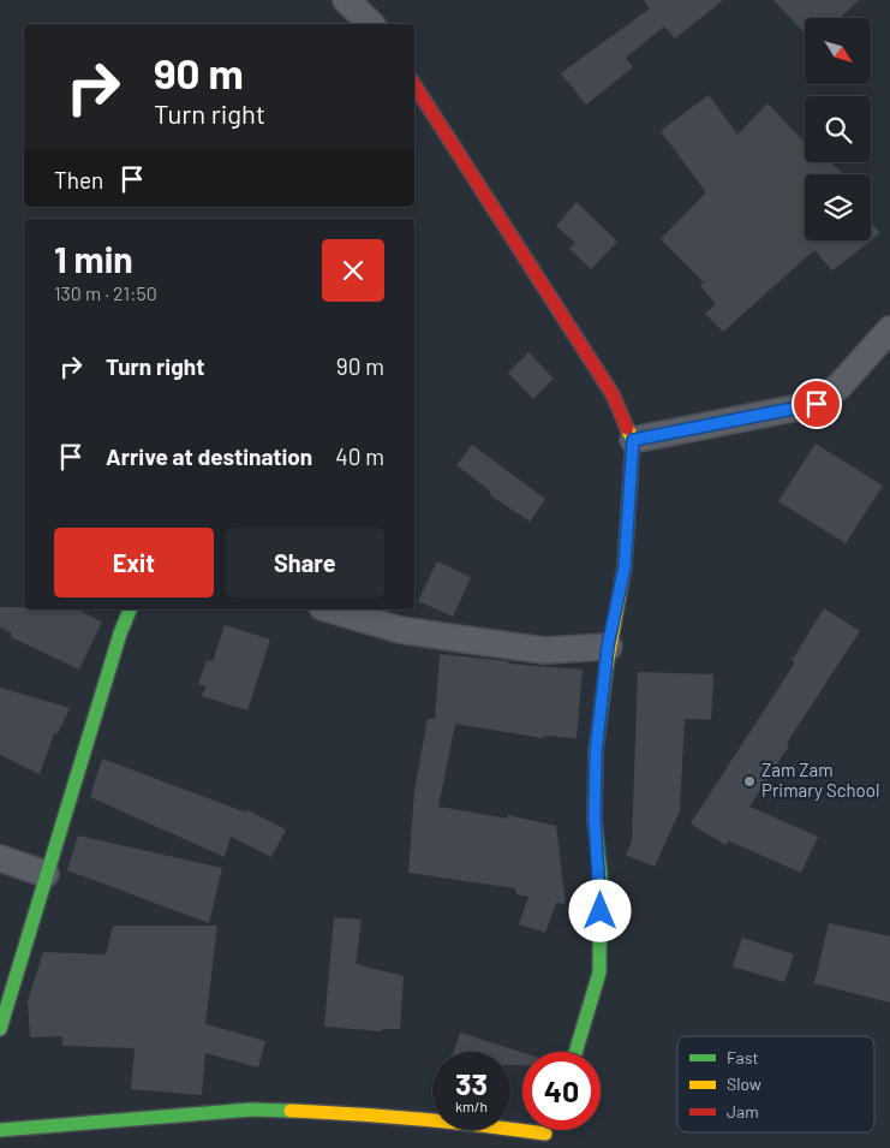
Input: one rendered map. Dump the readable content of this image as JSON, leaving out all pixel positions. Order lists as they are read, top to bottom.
{
  "places": ["Zam Zam Primary School"],
  "legend": ["Fast", "Slow", "Jam"],
  "north": "bottom right",
  "page": {
    "turn": ["90 m", "Turn right"],
    "then": "Then",
    "heading": ["1 min", "130 m · 21:50"],
    "list": [
      {
        "name": "Turn right",
        "value": "90 m"
      },
      {
        "name": "Arrive at destination",
        "value": "40 m"
      }
    ],
    "buttons": ["Exit", "Share"],
    "speed": "33 km/h",
    "limit": "40"
  }
}
